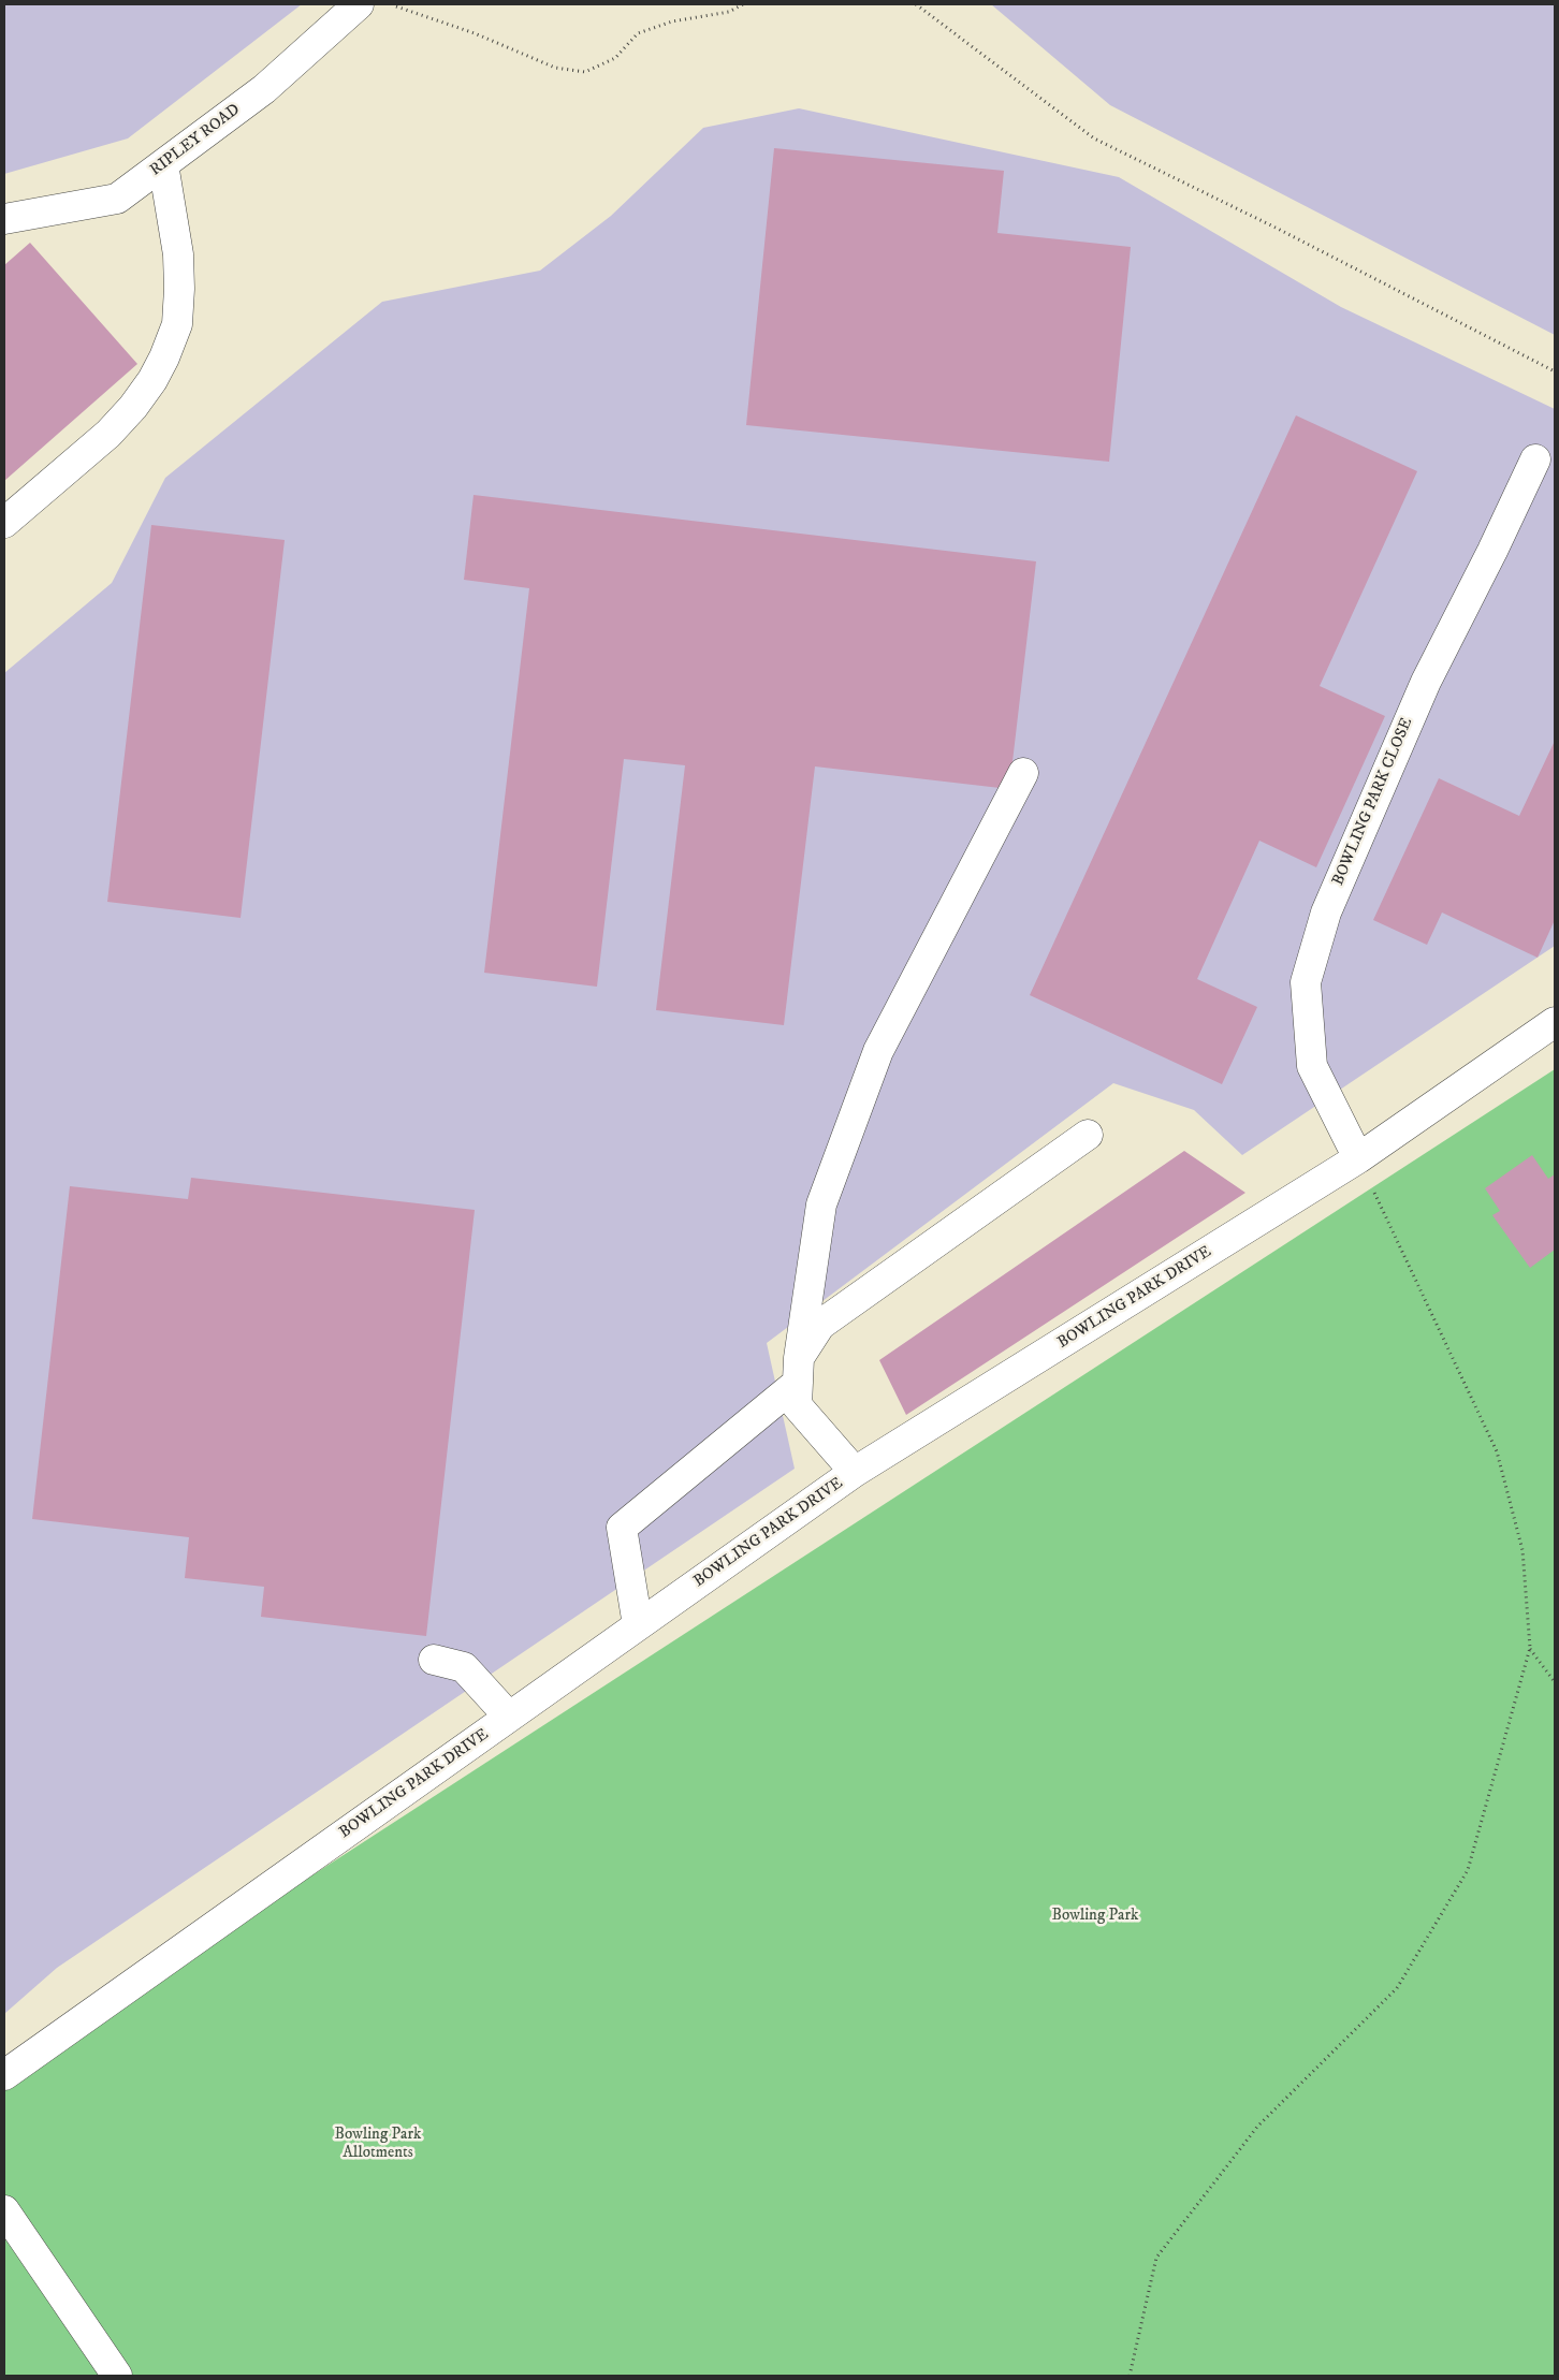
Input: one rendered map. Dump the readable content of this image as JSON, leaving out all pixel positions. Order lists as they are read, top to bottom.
{
  "streets": {
    "street": ["RIPLEY ROAD", "BOWLING PARK CLOSE", "BOWLING PARK DRIVE"]
  },
  "crossings": [
    ["BOWLING PARK CLOSE", "BOWLING PARK DRIVE"]
  ],
  "parks": ["Bowling Park", "Bowling Park Allotments"]
}
